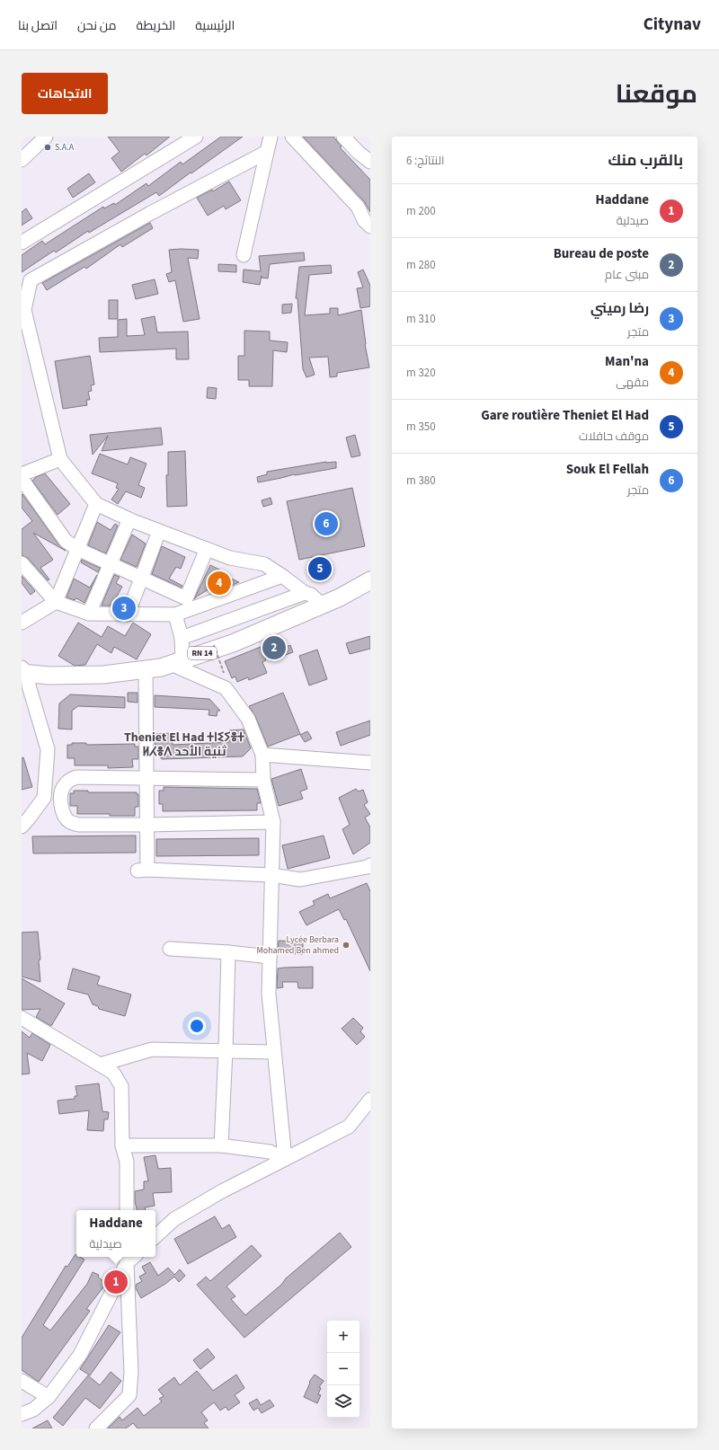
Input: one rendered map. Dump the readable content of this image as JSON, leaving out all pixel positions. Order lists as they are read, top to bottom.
{
  "streets": {
    "main road": ["RN 14"]
  },
  "districts": ["Theniet El Had ⵜⵏⵉⵢⴻⵜ ⵍⵃⴻⴷ ثنية الأحد"],
  "places": ["S.A.A", "Lycée Berbara Mohamed Ben ahmed"],
  "page": {
    "header": "Citynav",
    "nav": [
      "الرئيسية",
      "الخريطة",
      "من نحن",
      "اتصل بنا"
    ],
    "title": "موقعنا",
    "buttons": "الاتجاهات",
    "heading": ["بالقرب منك", "النتائج: 6"],
    "list": [
      {
        "mark": "1",
        "name": "Haddane",
        "note": "صيدلية",
        "value": "200 m"
      },
      {
        "mark": "2",
        "name": "Bureau de poste",
        "note": "مبنى عام",
        "value": "280 m"
      },
      {
        "mark": "3",
        "name": "رضا رميني",
        "note": "متجر",
        "value": "310 m"
      },
      {
        "mark": "4",
        "name": "Man'na",
        "note": "مقهى",
        "value": "320 m"
      },
      {
        "mark": "5",
        "name": "Gare routière Theniet El Had",
        "note": "موقف حافلات",
        "value": "350 m"
      },
      {
        "mark": "6",
        "name": "Souk El Fellah",
        "note": "متجر",
        "value": "380 m"
      }
    ],
    "pins": [
      "6",
      "5",
      "4",
      "3",
      "2",
      "1"
    ],
    "popup": ["Haddane", "صيدلية"],
    "map_buttons": ["+", "−"]
  }
}
